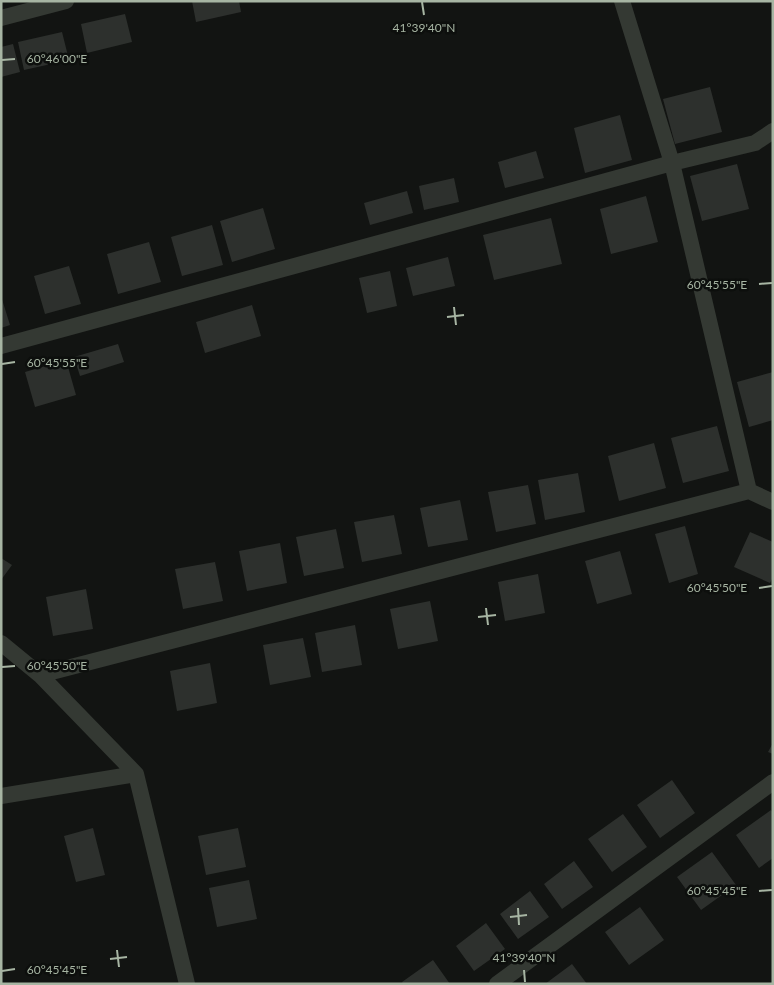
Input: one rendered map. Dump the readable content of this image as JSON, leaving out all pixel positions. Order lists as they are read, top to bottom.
{
  "coordinates": [
    "41°39'40\"N",
    "60°46'00\"E",
    "60°45'55\"E",
    "60°45'50\"E",
    "60°45'45\"E"
  ]
}
